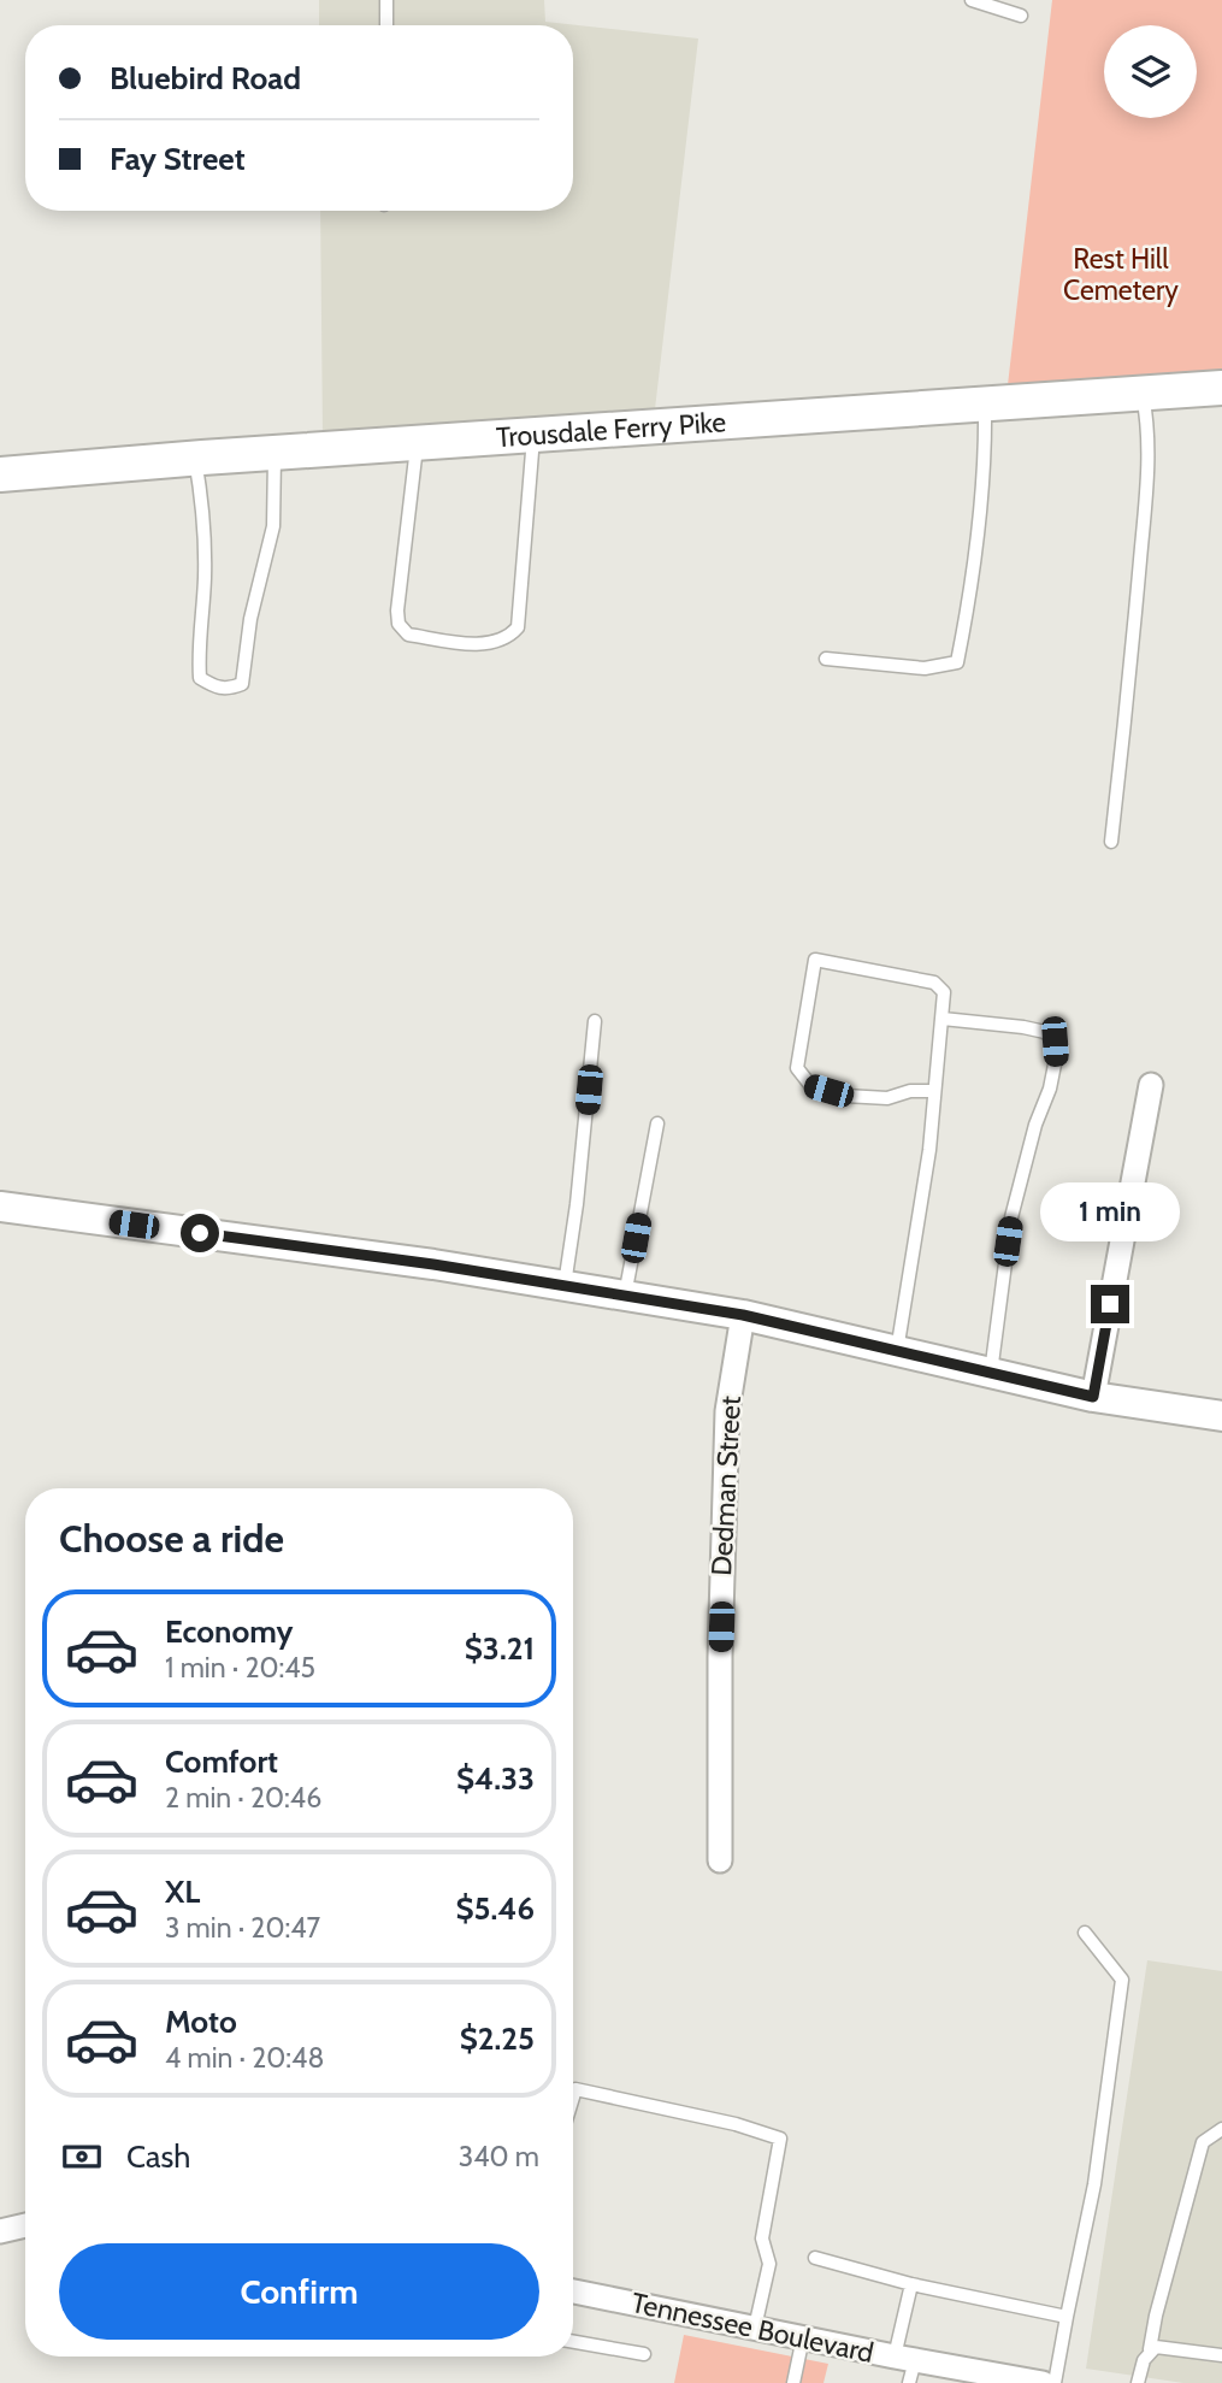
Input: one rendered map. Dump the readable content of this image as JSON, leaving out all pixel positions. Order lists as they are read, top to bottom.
{
  "streets": {
    "main road": ["Trousdale Ferry Pike"],
    "street": ["Dedman Street", "Tennessee Boulevard"]
  },
  "parks": ["Rest Hill Cemetery"],
  "page": {
    "banner": ["Bluebird Road", "Fay Street"],
    "bubble": "1 min",
    "heading": "Choose a ride",
    "list": [
      {
        "name": "Economy",
        "note": "1 min · 20:45",
        "value": "$3.21"
      },
      {
        "name": "Comfort",
        "note": "2 min · 20:46",
        "value": "$4.33"
      },
      {
        "name": "XL",
        "note": "3 min · 20:47",
        "value": "$5.46"
      },
      {
        "name": "Moto",
        "note": "4 min · 20:48",
        "value": "$2.25"
      }
    ],
    "pay": ["Cash", "340 m"],
    "buttons": "Confirm"
  }
}
